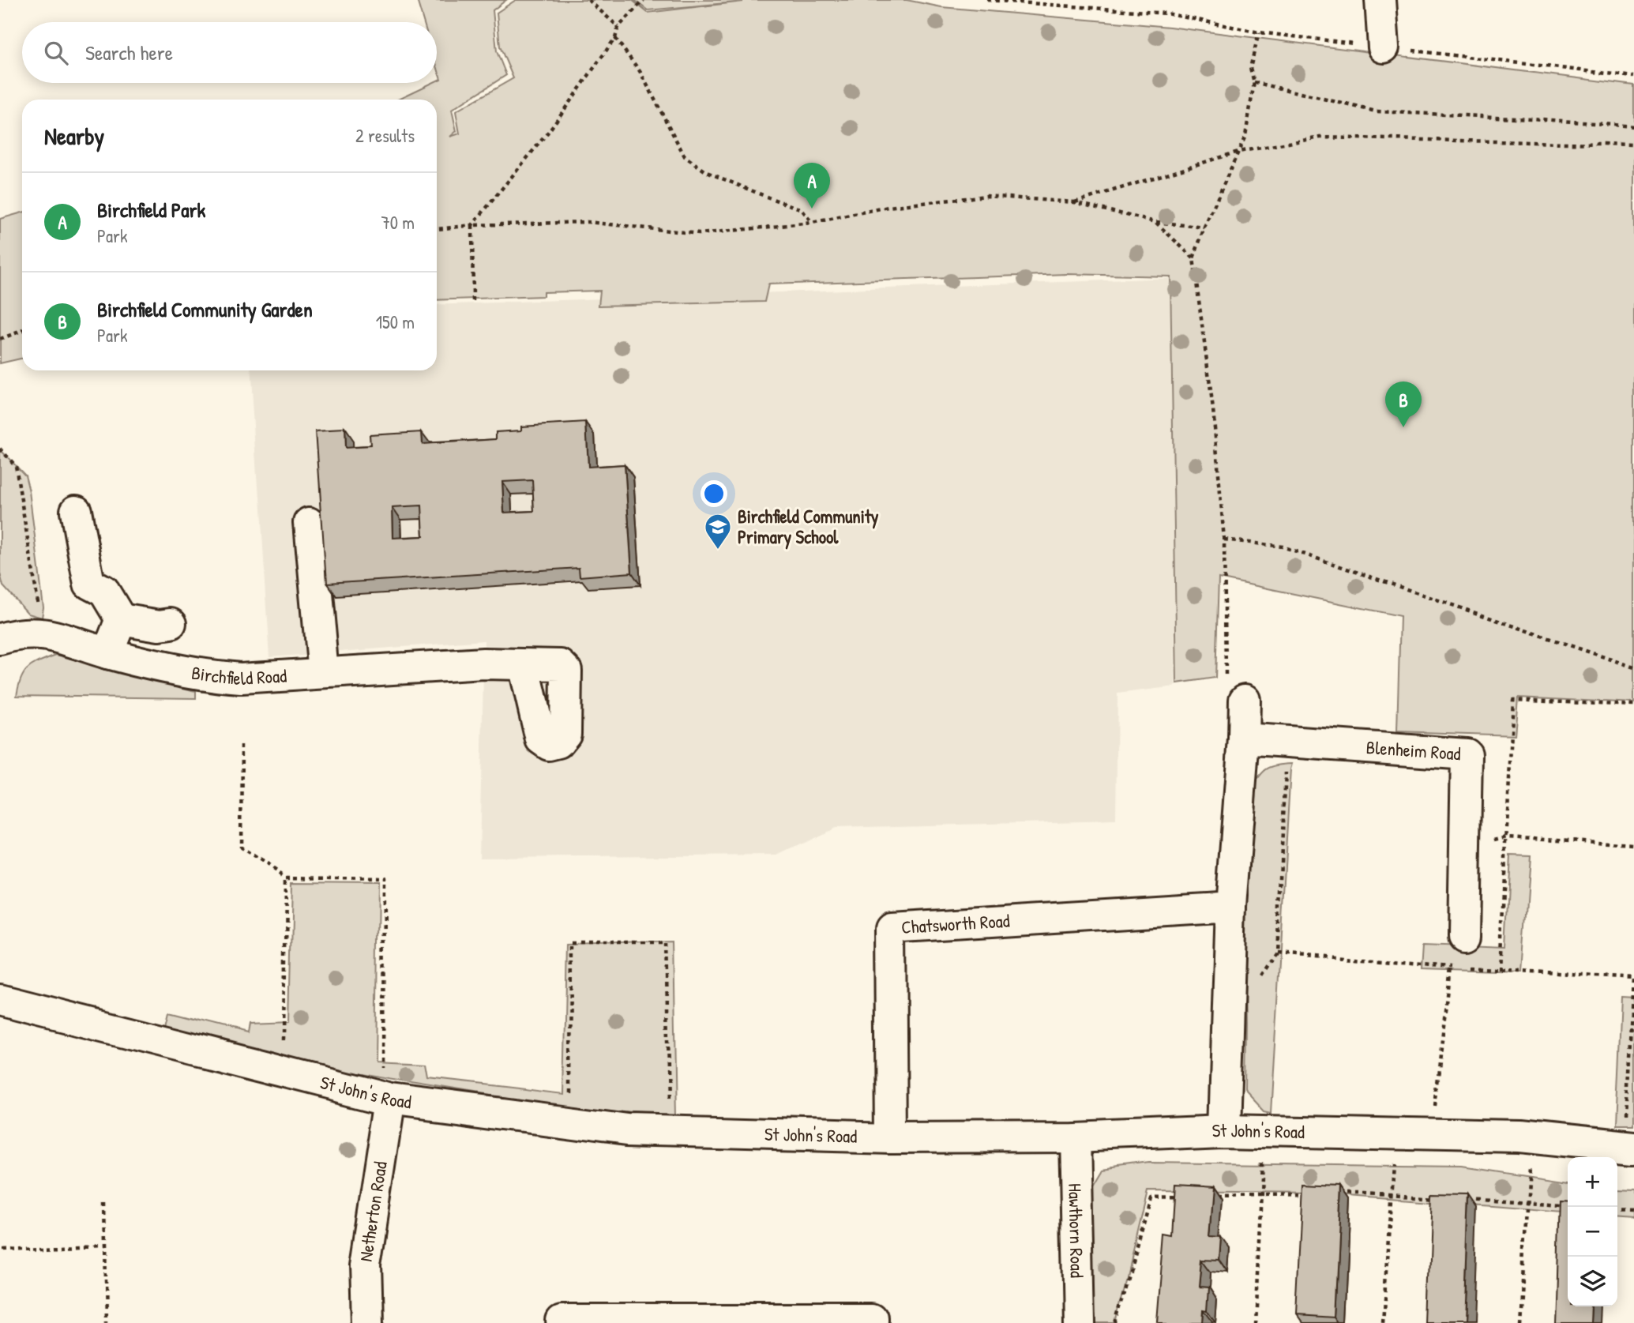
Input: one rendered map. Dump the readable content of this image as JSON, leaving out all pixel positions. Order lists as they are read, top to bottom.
{
  "streets": {
    "street": [
      "Birchfield Road",
      "Blenheim Road",
      "Chatsworth Road",
      "St John's Road",
      "Netherton Road",
      "Hawthorn Road"
    ]
  },
  "crossings": [
    ["Chatsworth Road", "St John's Road"],
    ["St John's Road", "Netherton Road"],
    ["St John's Road", "Hawthorn Road"]
  ],
  "places": {
    "school or university": ["Birchfield Community Primary School"]
  },
  "page": {
    "search": "Search here",
    "heading": ["Nearby", "2 results"],
    "pins": ["A", "B"],
    "list": [
      {
        "mark": "A",
        "name": "Birchfield Park",
        "note": "Park",
        "value": "70 m"
      },
      {
        "mark": "B",
        "name": "Birchfield Community Garden",
        "note": "Park",
        "value": "150 m"
      }
    ],
    "map_buttons": ["+", "−"]
  }
}
